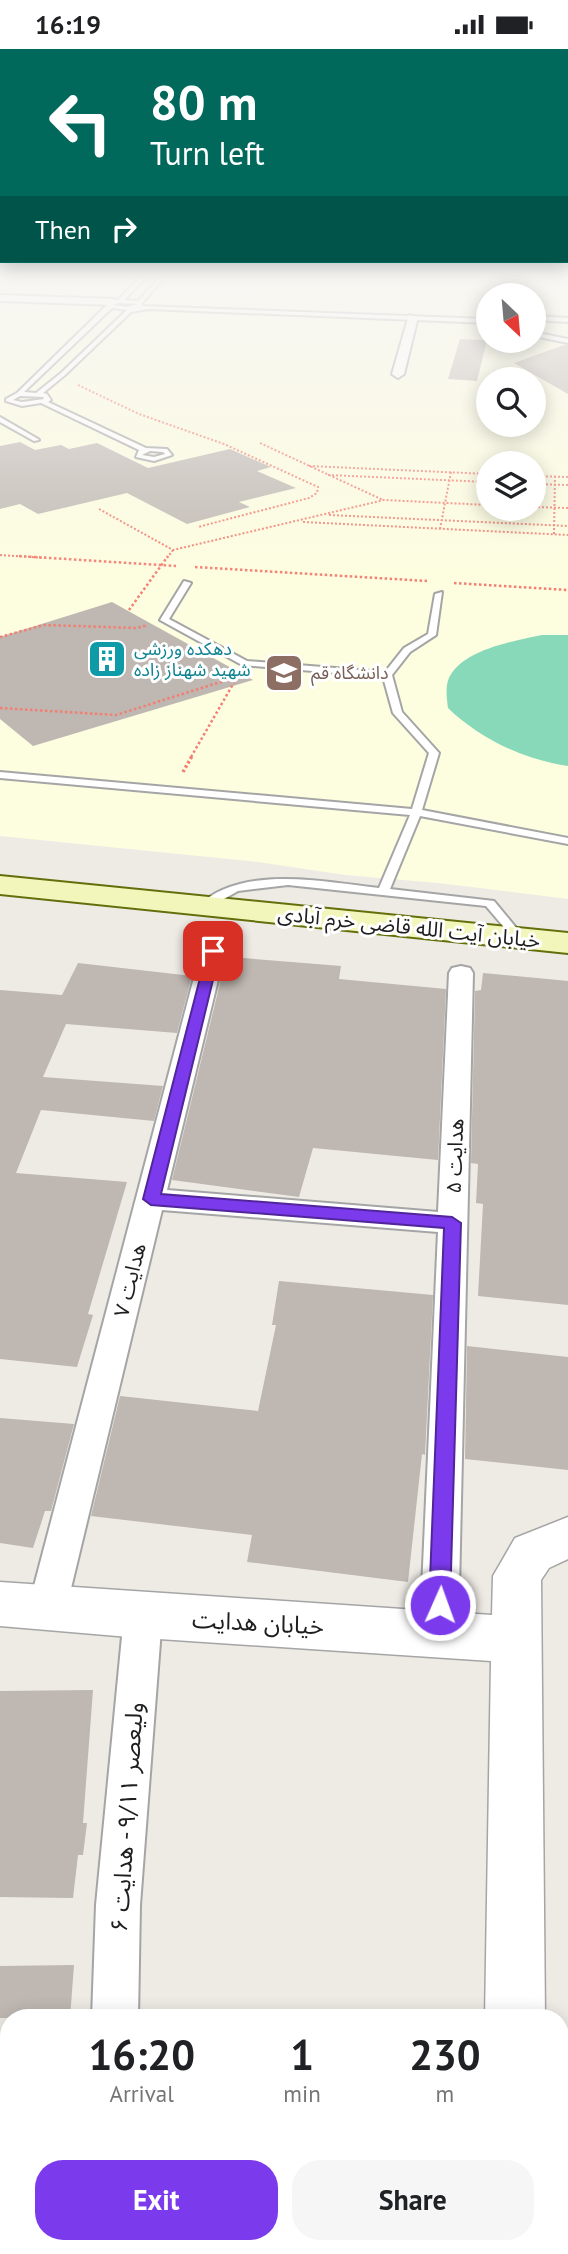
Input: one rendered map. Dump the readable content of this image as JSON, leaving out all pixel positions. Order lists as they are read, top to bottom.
{
  "streets": {
    "main road": ["خیابان آیت الله قاضی خرم آبادی"],
    "street": [
      "هدایت ۵",
      "هدایت ۷",
      "خیابان هدایت",
      "ولیعصر ۹/۱۱ - هدایت ۶"
    ]
  },
  "crossings": [
    ["هدایت ۵", "خیابان هدایت"],
    ["هدایت ۷", "خیابان هدایت"],
    ["خیابان هدایت", "ولیعصر ۹/۱۱ - هدایت ۶"]
  ],
  "places": {
    "building": ["دهکده ورزشی شهید شهناز زاده"],
    "school or university": ["دانشگاه قم"]
  },
  "north": "bottom right",
  "page": {
    "status": "16:19",
    "turn": ["80 m", "Turn left"],
    "then": "Then",
    "eta": [
      "16:20",
      "Arrival",
      "1",
      "min",
      "230",
      "m"
    ],
    "buttons": ["Exit", "Share"]
  }
}
